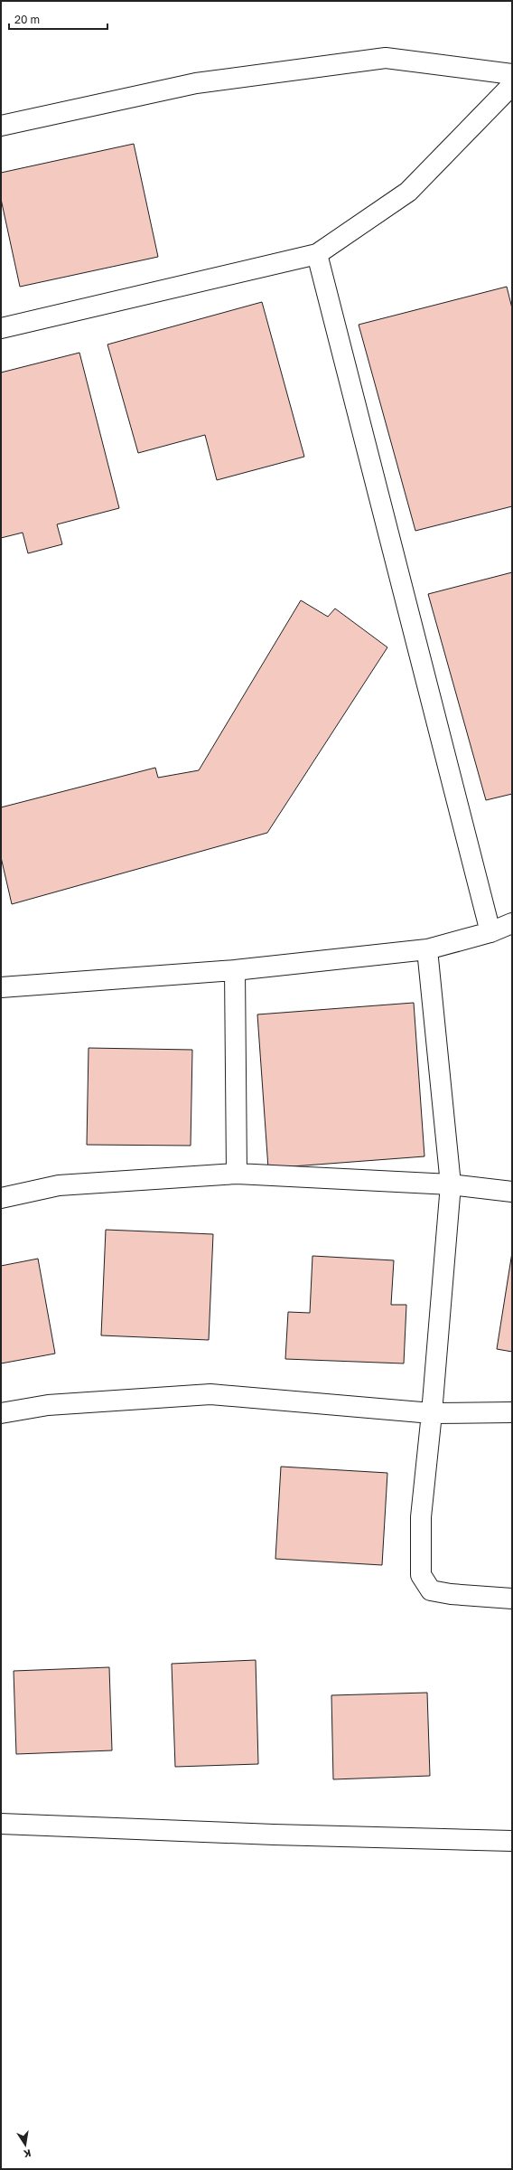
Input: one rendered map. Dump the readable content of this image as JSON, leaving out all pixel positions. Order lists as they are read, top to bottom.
{
  "scale_bar": "20 m",
  "north": "bottom"
}
